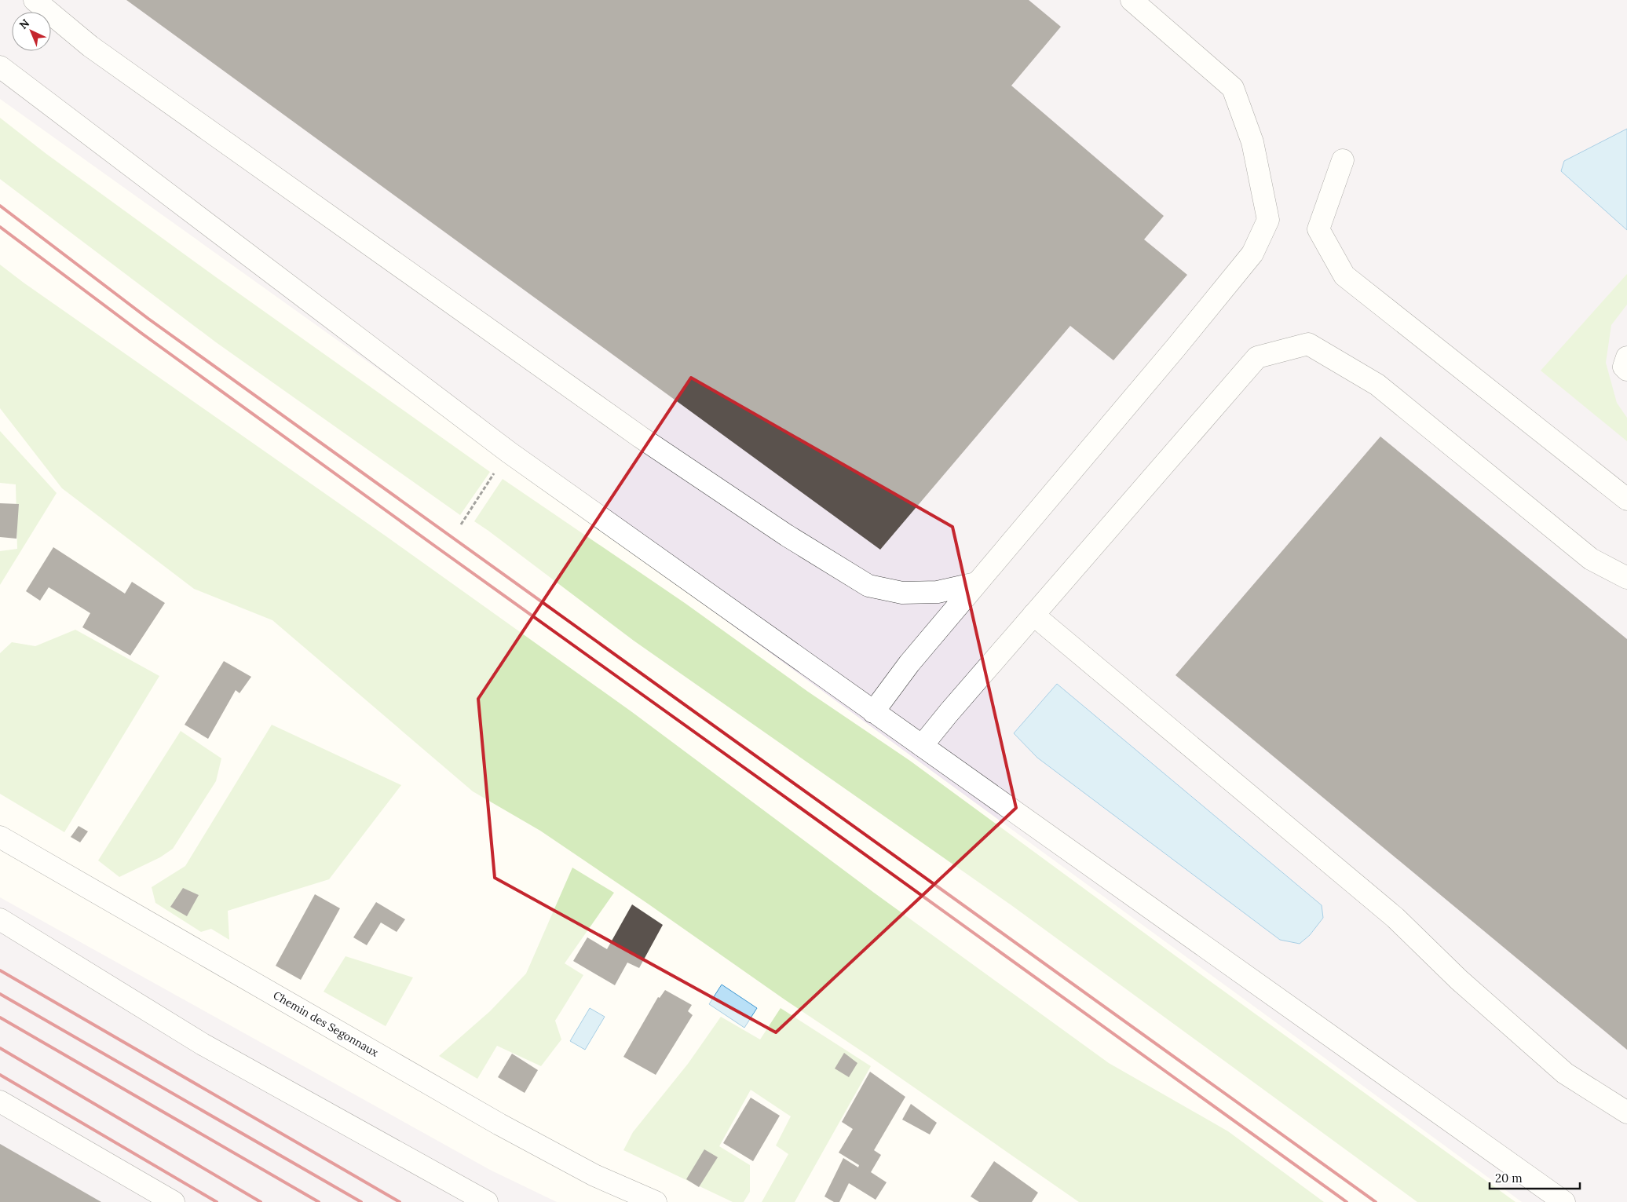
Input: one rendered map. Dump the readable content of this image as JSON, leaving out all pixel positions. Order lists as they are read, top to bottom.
{
  "streets": {
    "street": ["Chemin des Segonnaux"]
  },
  "scale_bar": "20 m",
  "north": "top left"
}
